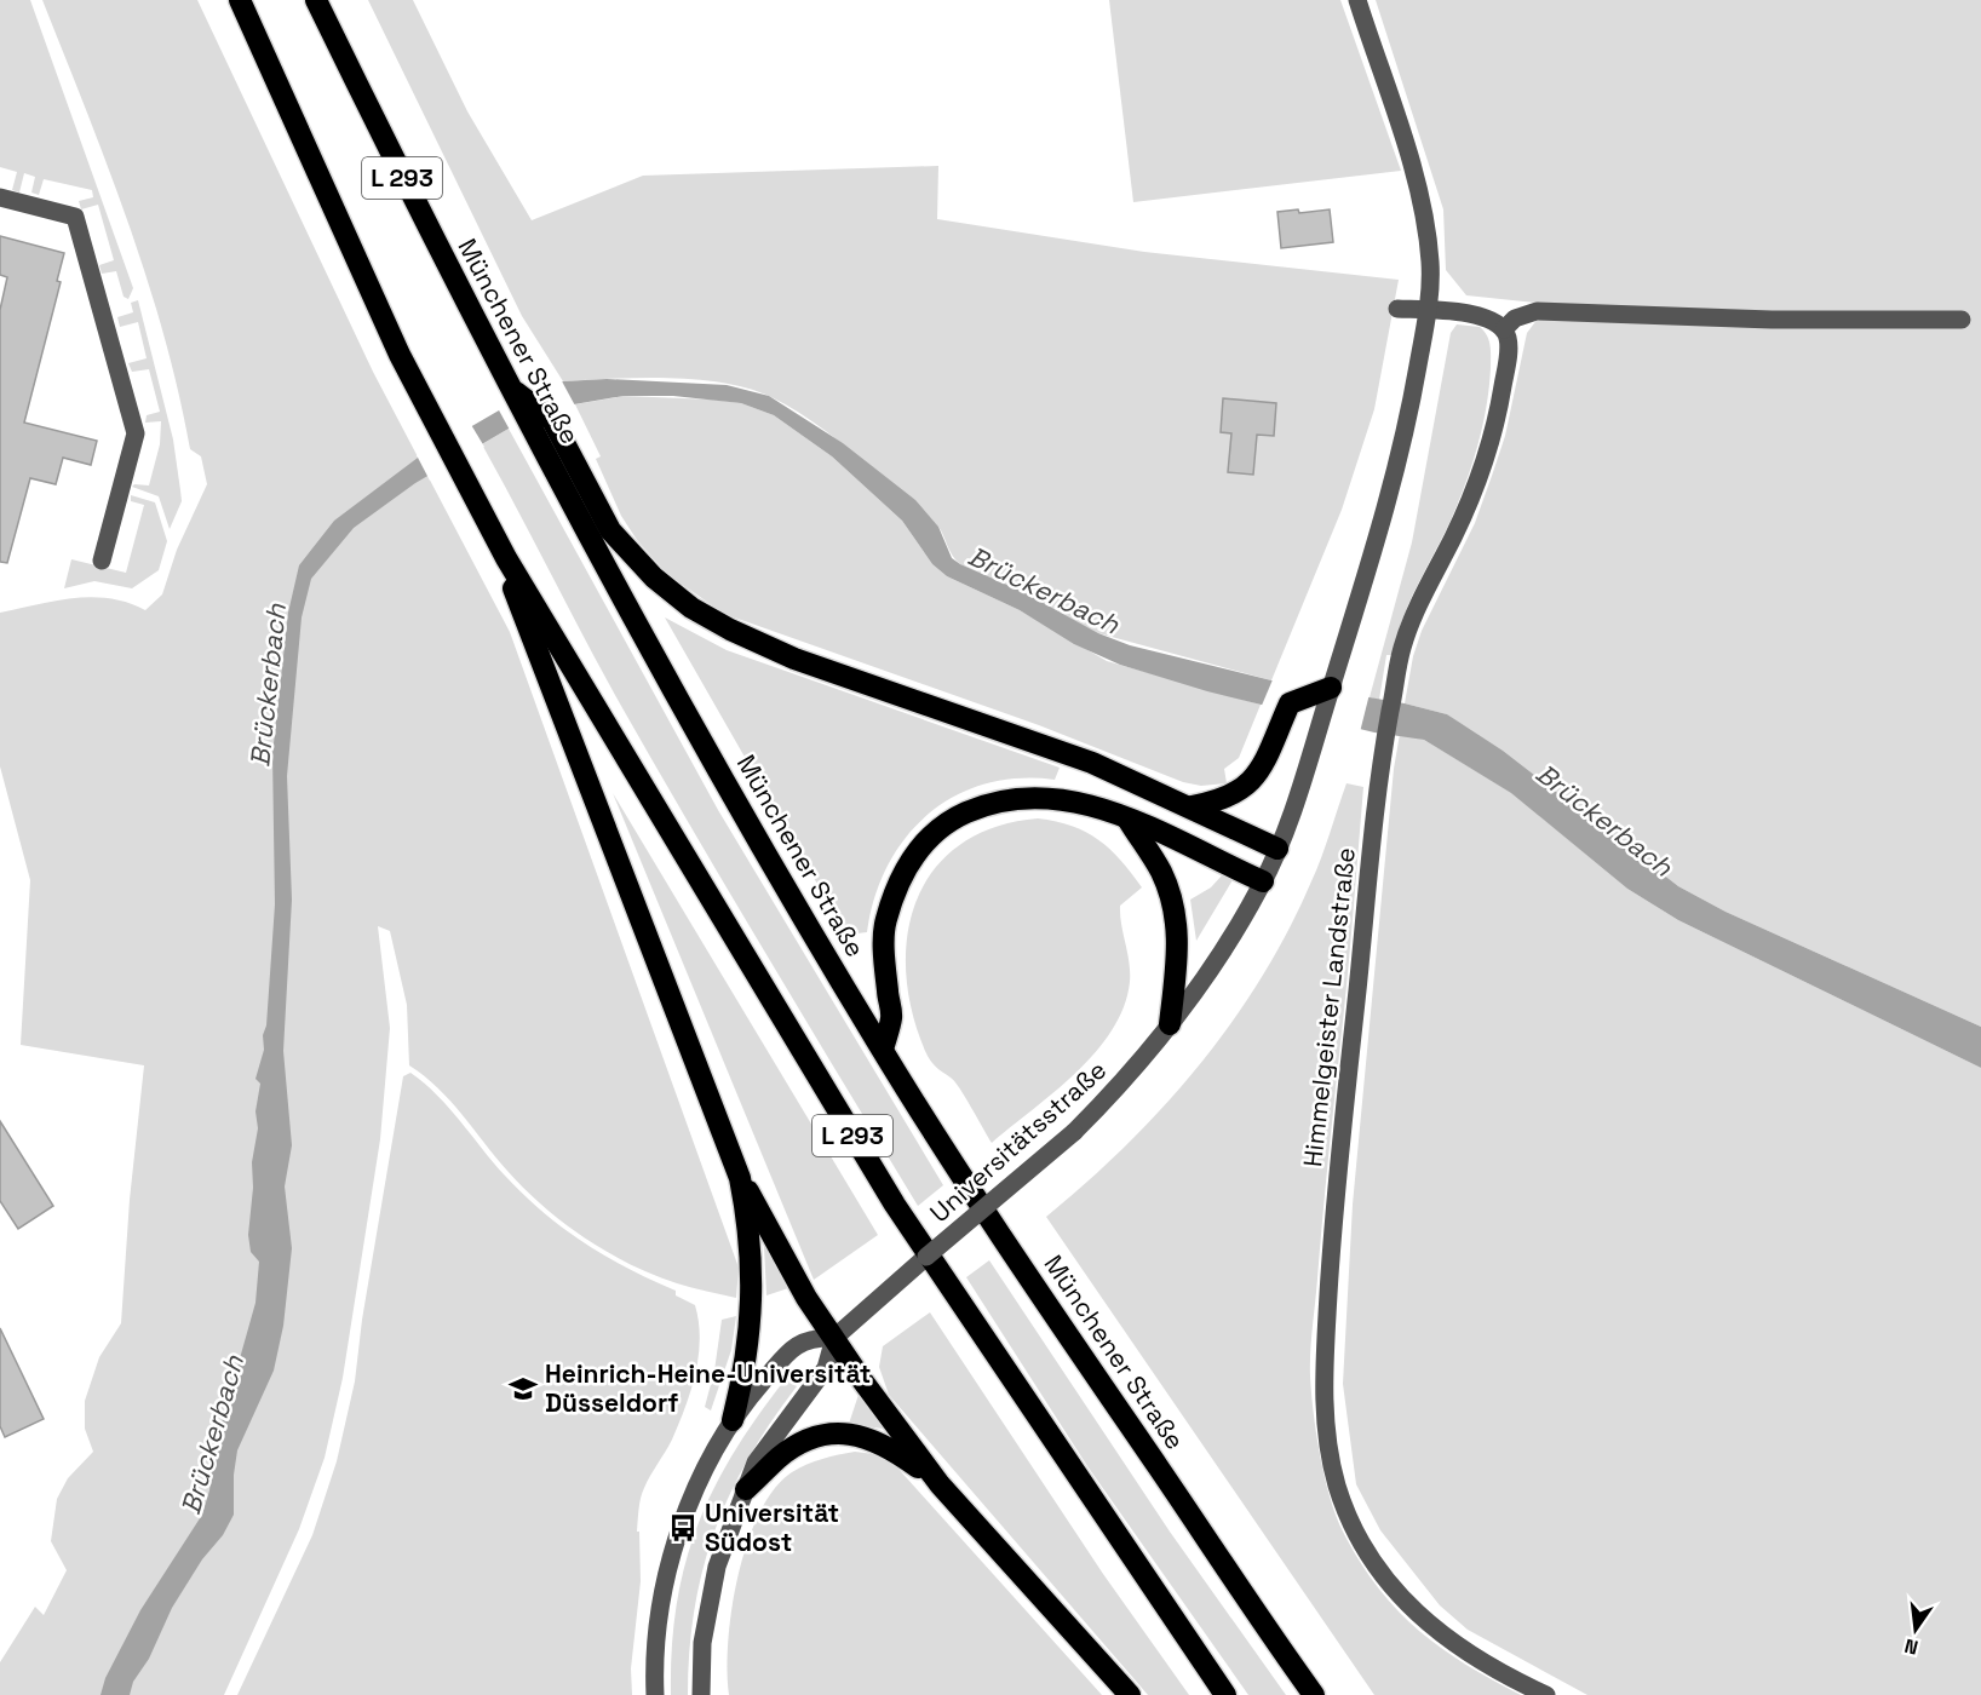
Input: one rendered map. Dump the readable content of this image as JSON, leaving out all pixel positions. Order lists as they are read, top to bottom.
{
  "streets": {
    "highway": ["L 293", "Münchener Straße"],
    "street": ["Himmelgeister Landstraße", "Universitätsstraße"]
  },
  "water": ["Brückerbach"],
  "places": {
    "school or university": ["Heinrich-Heine-Universität Düsseldorf"],
    "bus stop": ["Universität Südost"]
  },
  "north": "bottom"
}
